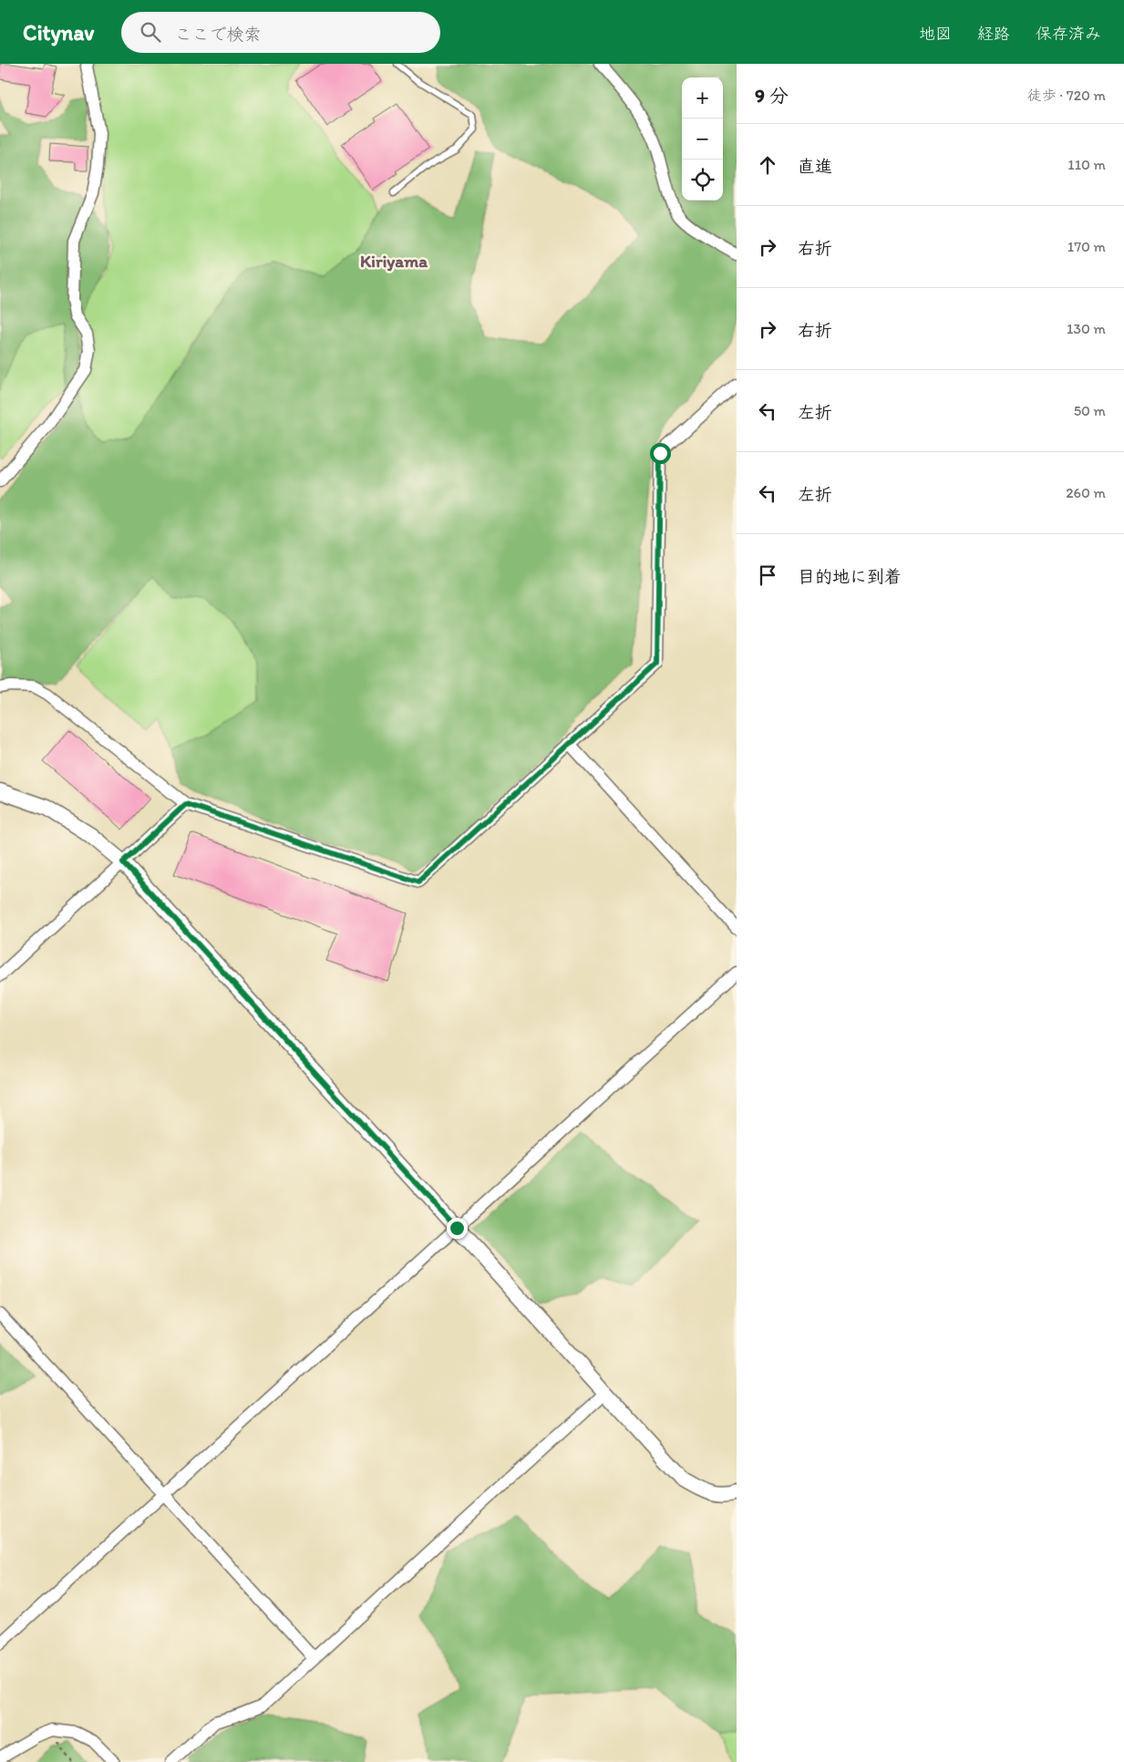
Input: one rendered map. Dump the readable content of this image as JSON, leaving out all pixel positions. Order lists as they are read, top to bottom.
{
  "districts": ["Kiriyama"],
  "page": {
    "header": "Citynav",
    "search": "ここで検索",
    "nav": ["地図", "経路", "保存済み"],
    "heading": ["9 分", "徒歩 · 720 m"],
    "map_buttons": ["+", "−"],
    "list": [
      ["直進", "110 m"],
      ["右折", "170 m"],
      ["右折", "130 m"],
      ["左折", "50 m"],
      ["左折", "260 m"],
      "目的地に到着"
    ]
  }
}
